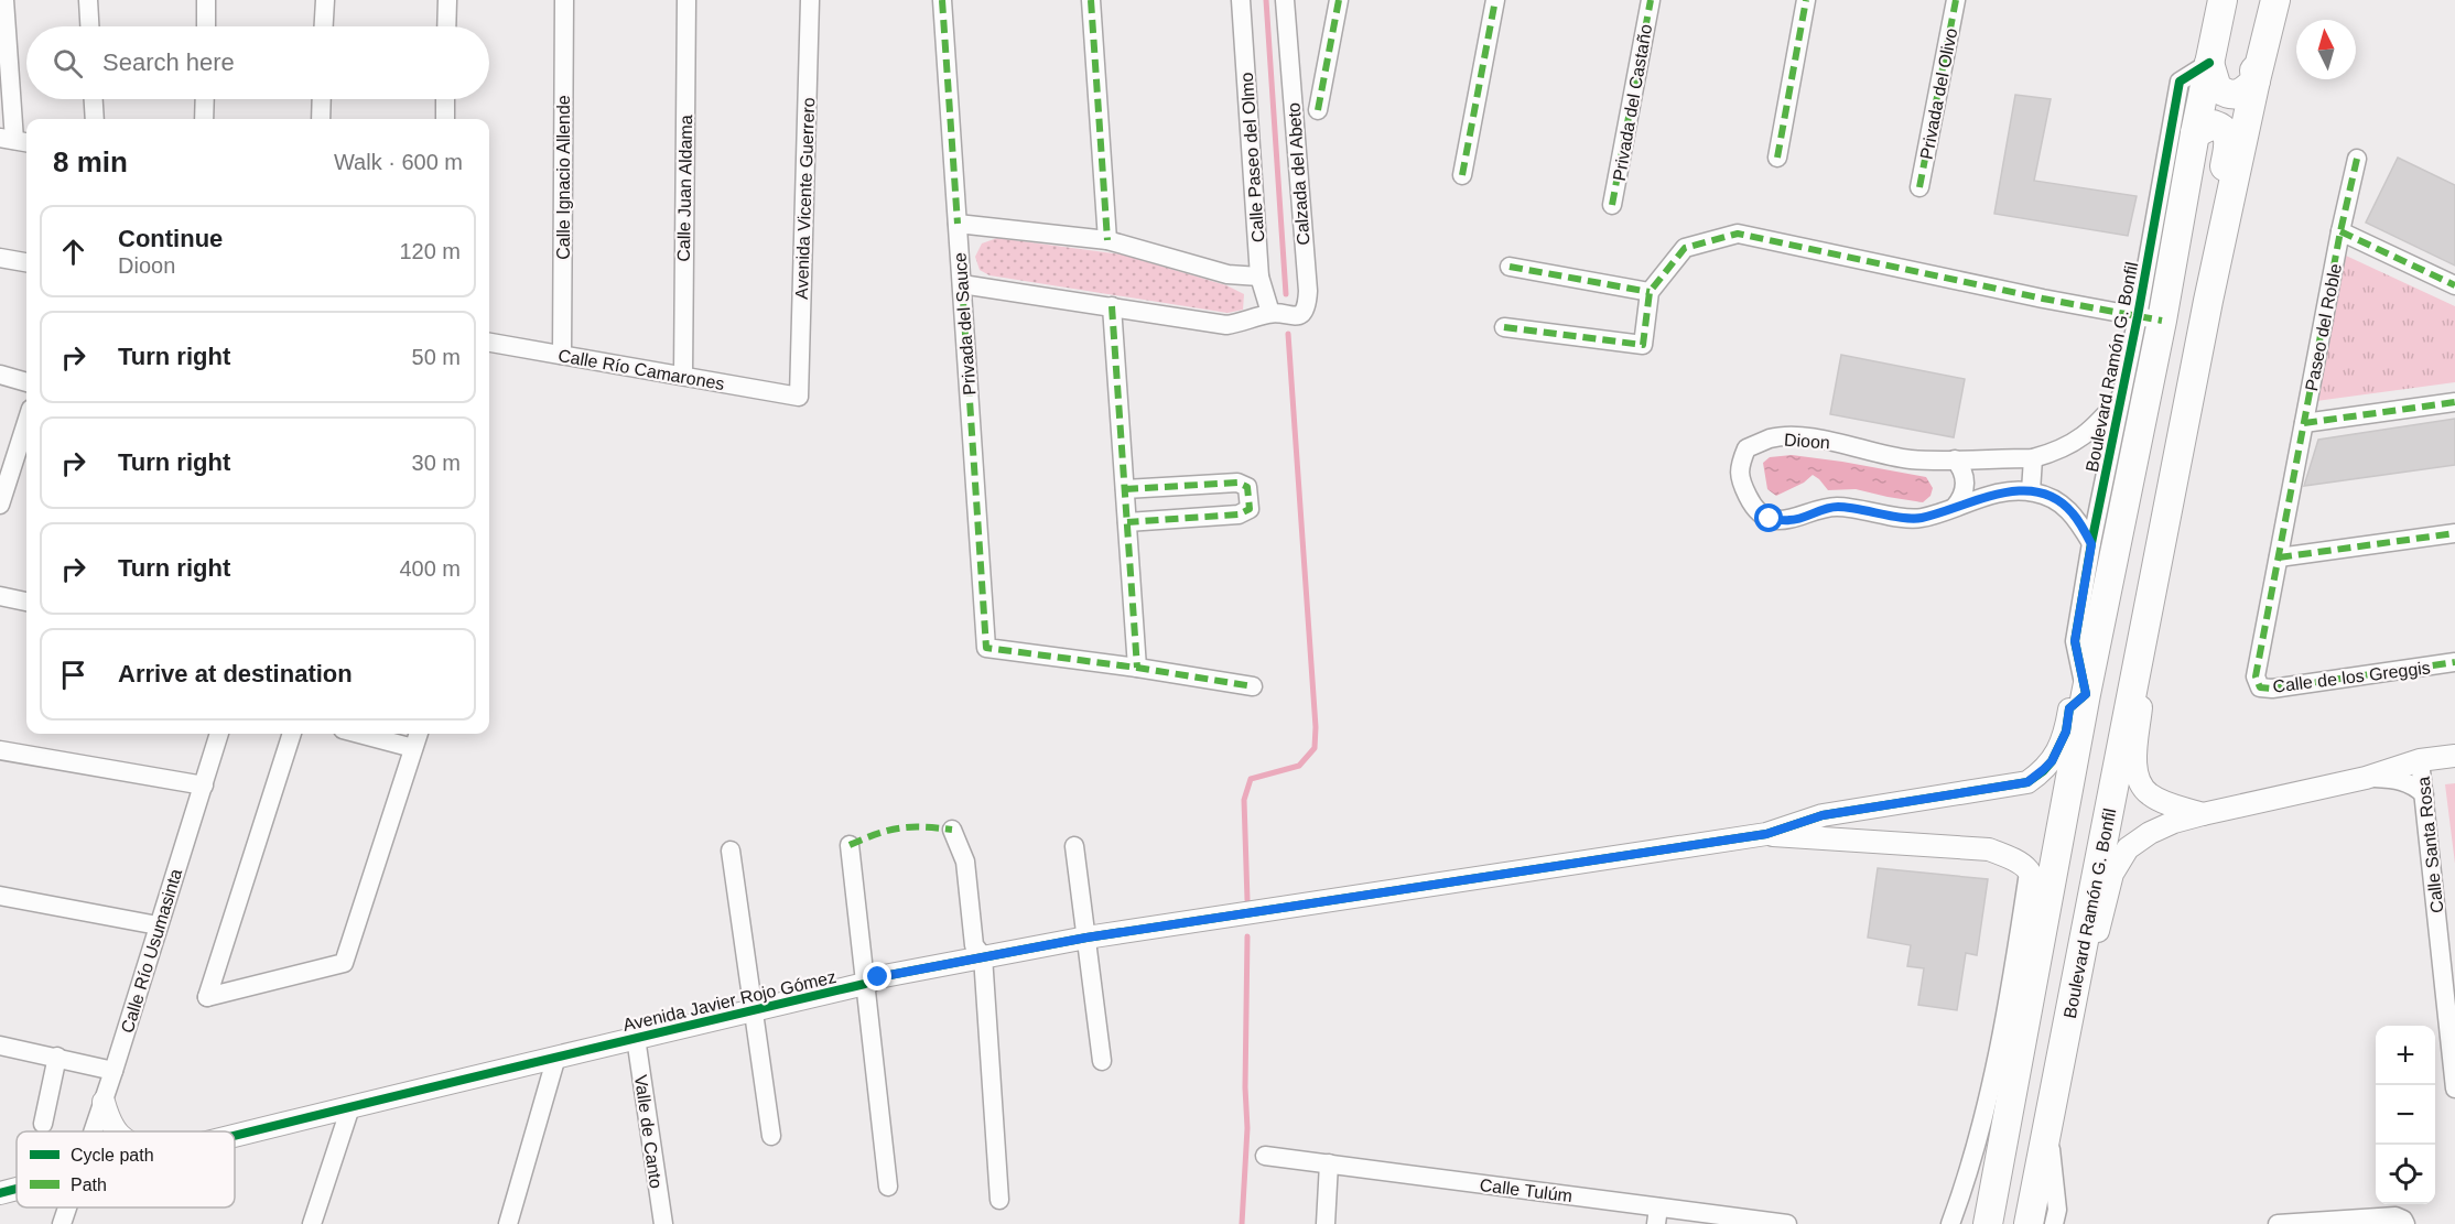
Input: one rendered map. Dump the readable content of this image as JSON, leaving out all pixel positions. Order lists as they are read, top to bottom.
{
  "streets": {
    "main road": ["Boulevard Ramón G. Bonfil"],
    "street": [
      "Privada del Olivo",
      "Privada del Castaño",
      "Calle Paseo del Olmo",
      "Calzada del Abeto",
      "Calle Ignacio Allende",
      "Calle Juan Aldama",
      "Avenida Vicente Guerrero",
      "Privada del Sauce",
      "Paseo del Roble",
      "Calle Río Camarones",
      "Dioon",
      "Calle de los Greggis",
      "Calle Santa Rosa",
      "Calle Río Usumasinta",
      "Avenida Javier Rojo Gómez",
      "Valle de Canto",
      "Calle Tulúm"
    ]
  },
  "crossings": [
    ["Calle Paseo del Olmo", "Calzada del Abeto"],
    ["Calle Ignacio Allende", "Calle Río Camarones"],
    ["Calle Juan Aldama", "Calle Río Camarones"],
    ["Avenida Vicente Guerrero", "Calle Río Camarones"],
    ["Paseo del Roble", "Calle de los Greggis"],
    ["Boulevard Ramón G. Bonfil", "Dioon"],
    ["Boulevard Ramón G. Bonfil", "Avenida Javier Rojo Gómez"],
    ["Avenida Javier Rojo Gómez", "Valle de Canto"]
  ],
  "legend": ["Cycle path", "Path"],
  "north": "top",
  "page": {
    "search": "Search here",
    "heading": ["8 min", "Walk · 600 m"],
    "list": [
      ["Continue", "Dioon", "120 m"],
      ["Turn right", "50 m"],
      ["Turn right", "30 m"],
      ["Turn right", "400 m"],
      "Arrive at destination"
    ],
    "map_buttons": ["+", "−"]
  }
}
